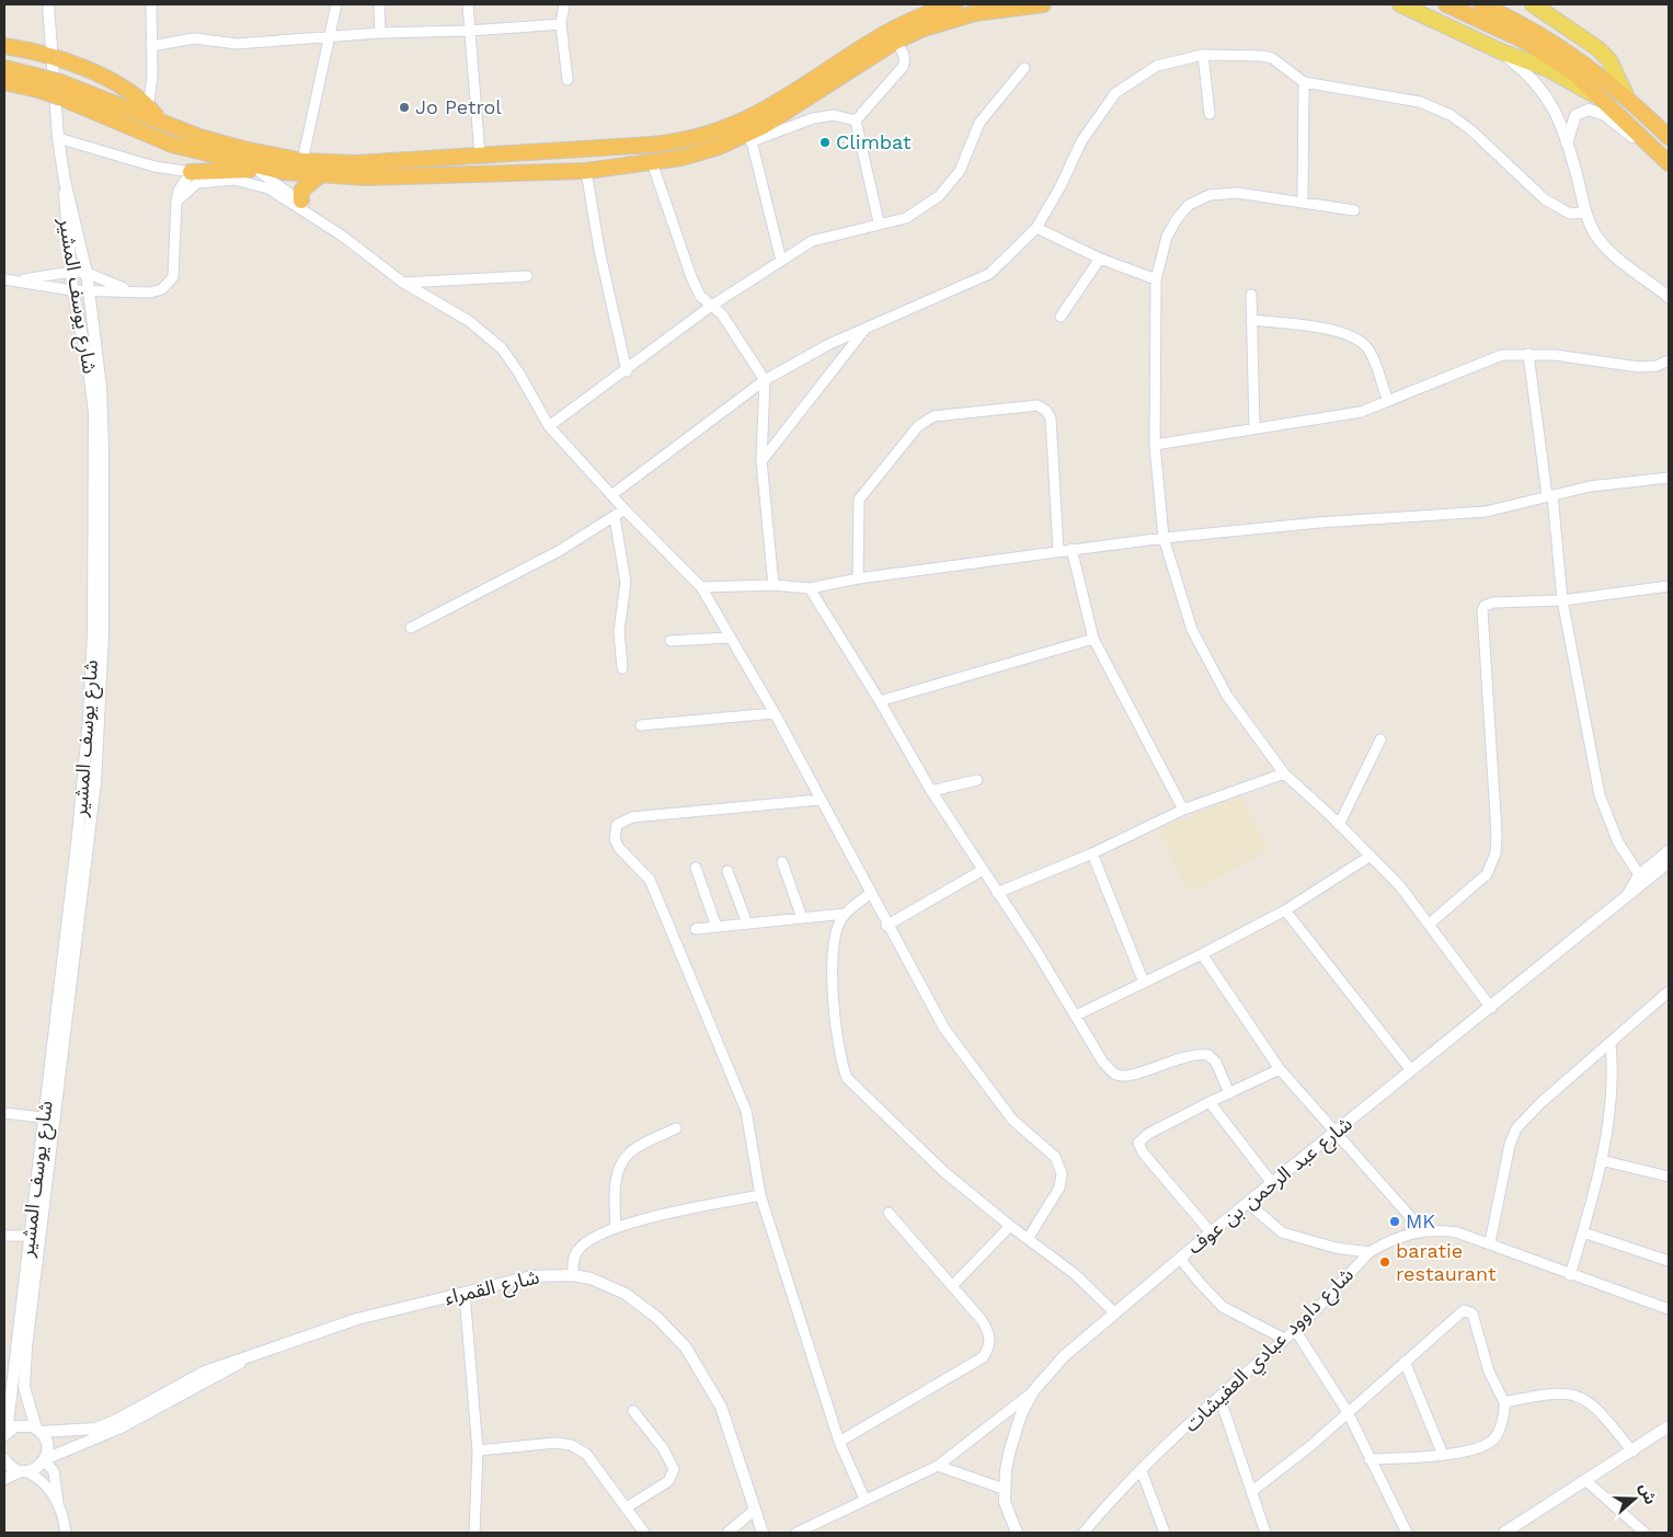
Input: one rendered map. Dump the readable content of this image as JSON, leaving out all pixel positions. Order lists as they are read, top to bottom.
{
  "streets": {
    "street": [
      "شارع يوسف المشير",
      "شارع عبد الرحمن بن عوف",
      "شارع القمراء",
      "شارع داوود عبادي العفيشات"
    ]
  },
  "crossings": [
    ["شارع يوسف المشير", "شارع القمراء"]
  ],
  "places": [
    "Jo Petrol",
    "Climbat",
    "MK",
    "baratie restaurant"
  ],
  "north": "right"
}
